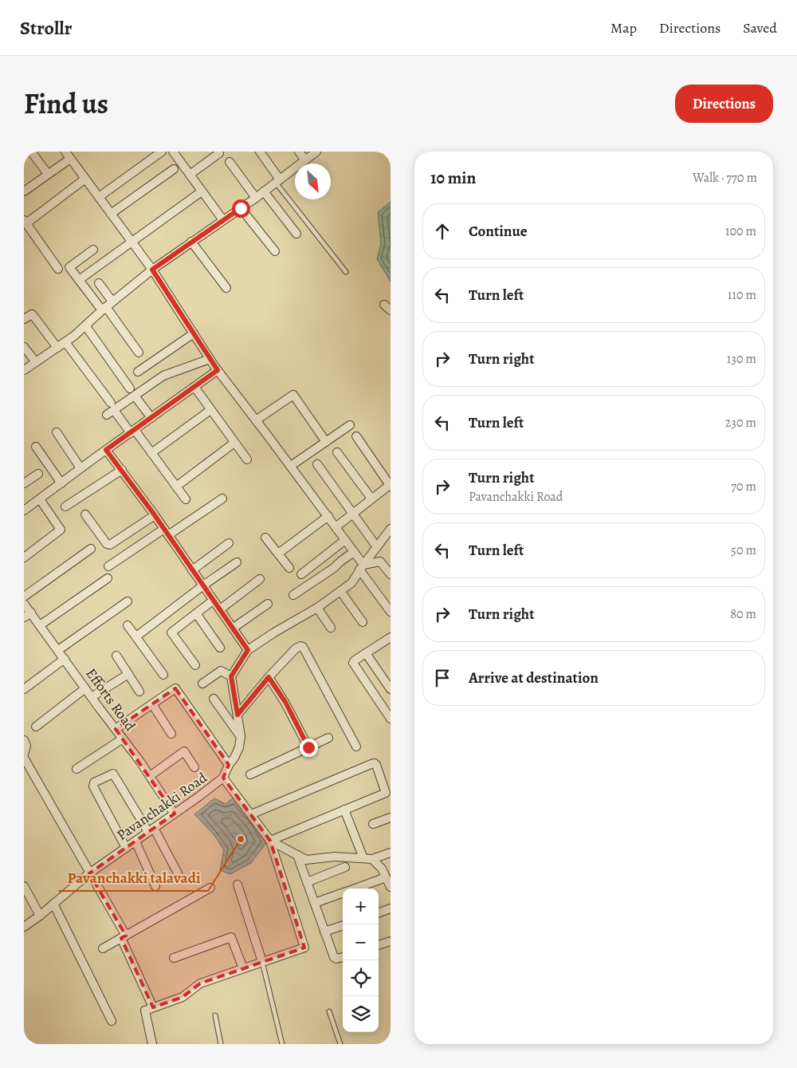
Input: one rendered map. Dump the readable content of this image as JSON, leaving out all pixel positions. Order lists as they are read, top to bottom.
{
  "streets": {
    "street": ["Efforts Road", "Pavanchakki Road"]
  },
  "crossings": [
    ["Efforts Road", "Pavanchakki Road"]
  ],
  "places": ["Pavanchakki talavadi"],
  "north": "bottom right",
  "page": {
    "header": "Strollr",
    "nav": ["Map", "Directions", "Saved"],
    "title": "Find us",
    "buttons": "Directions",
    "heading": ["10 min", "Walk · 770 m"],
    "list": [
      ["Continue", "100 m"],
      ["Turn left", "110 m"],
      ["Turn right", "130 m"],
      ["Turn left", "230 m"],
      ["Turn right", "Pavanchakki Road", "70 m"],
      ["Turn left", "50 m"],
      ["Turn right", "80 m"],
      "Arrive at destination"
    ],
    "map_buttons": ["+", "−"]
  }
}
